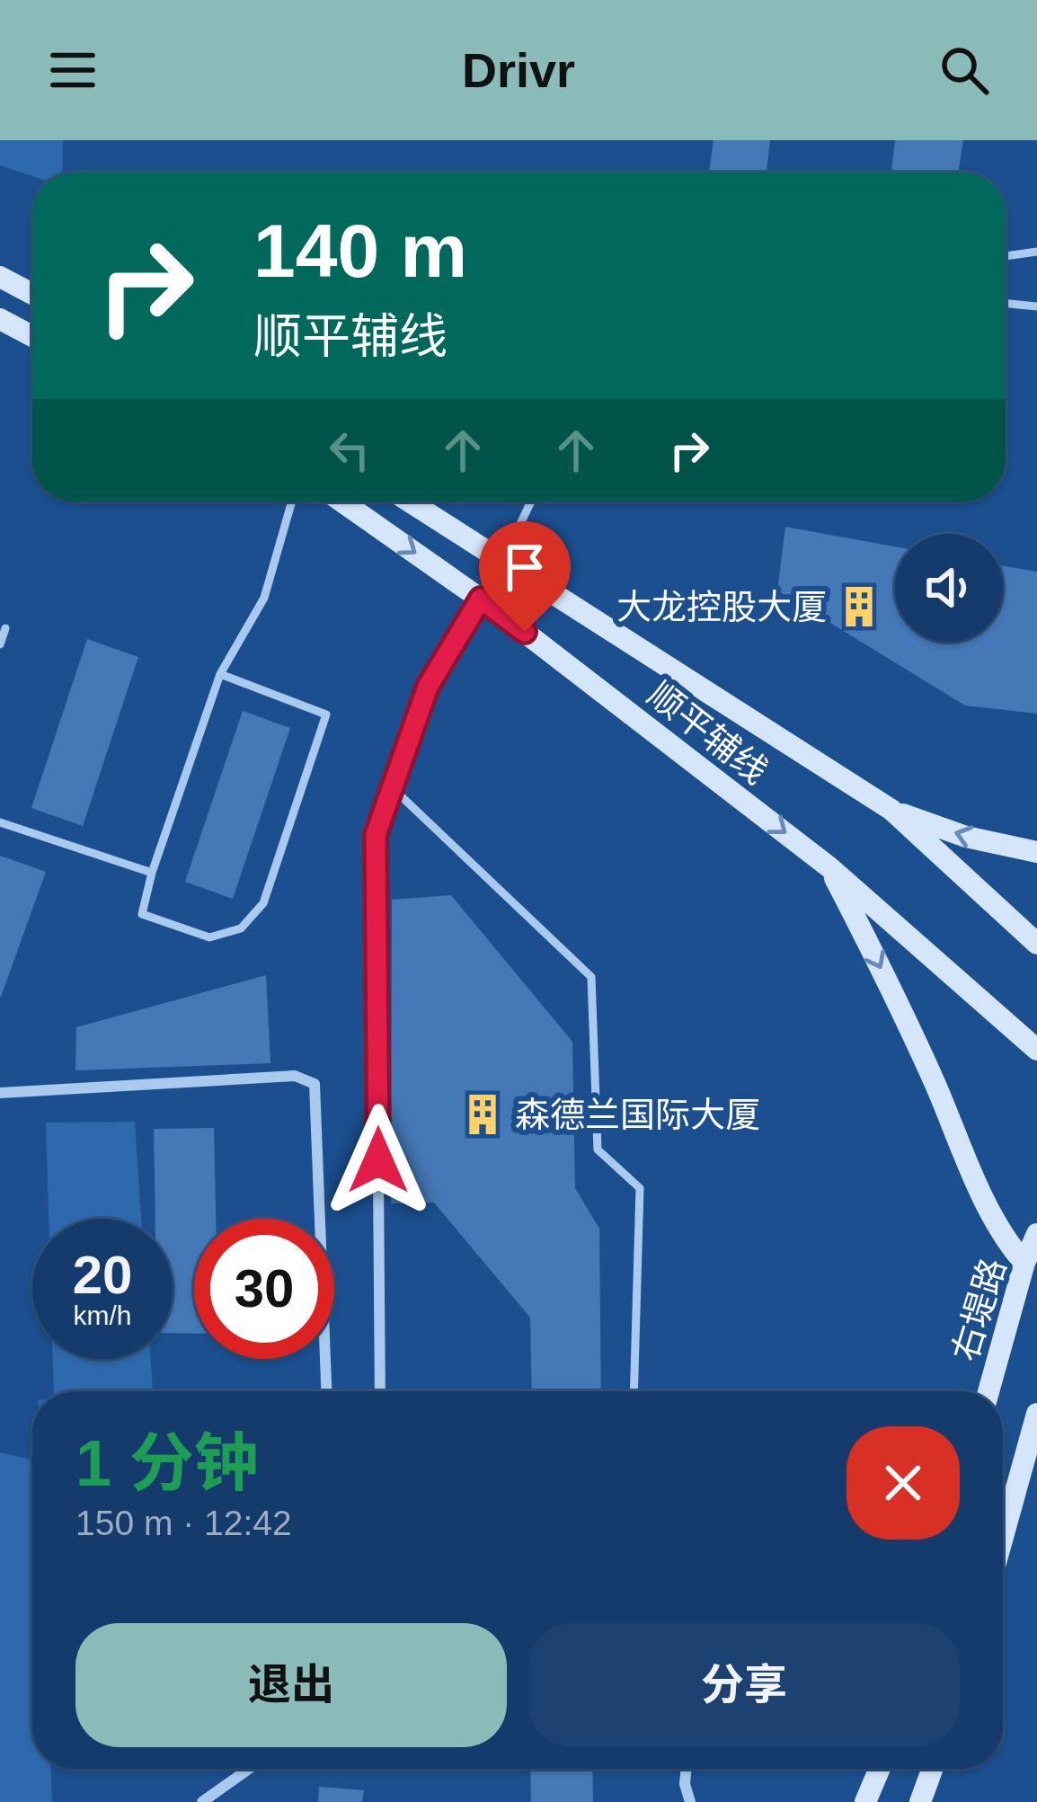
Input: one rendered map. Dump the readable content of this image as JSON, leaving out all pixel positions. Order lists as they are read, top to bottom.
{
  "streets": {
    "main road": ["顺平辅线", "右堤路"]
  },
  "places": {
    "building": ["大龙控股大厦", "森德兰国际大厦"]
  },
  "page": {
    "header": "Drivr",
    "turn": ["140 m", "顺平辅线"],
    "speed": "20 km/h",
    "limit": "30",
    "heading": ["1 分钟", "150 m · 12:42"],
    "buttons": ["退出", "分享"]
  }
}
